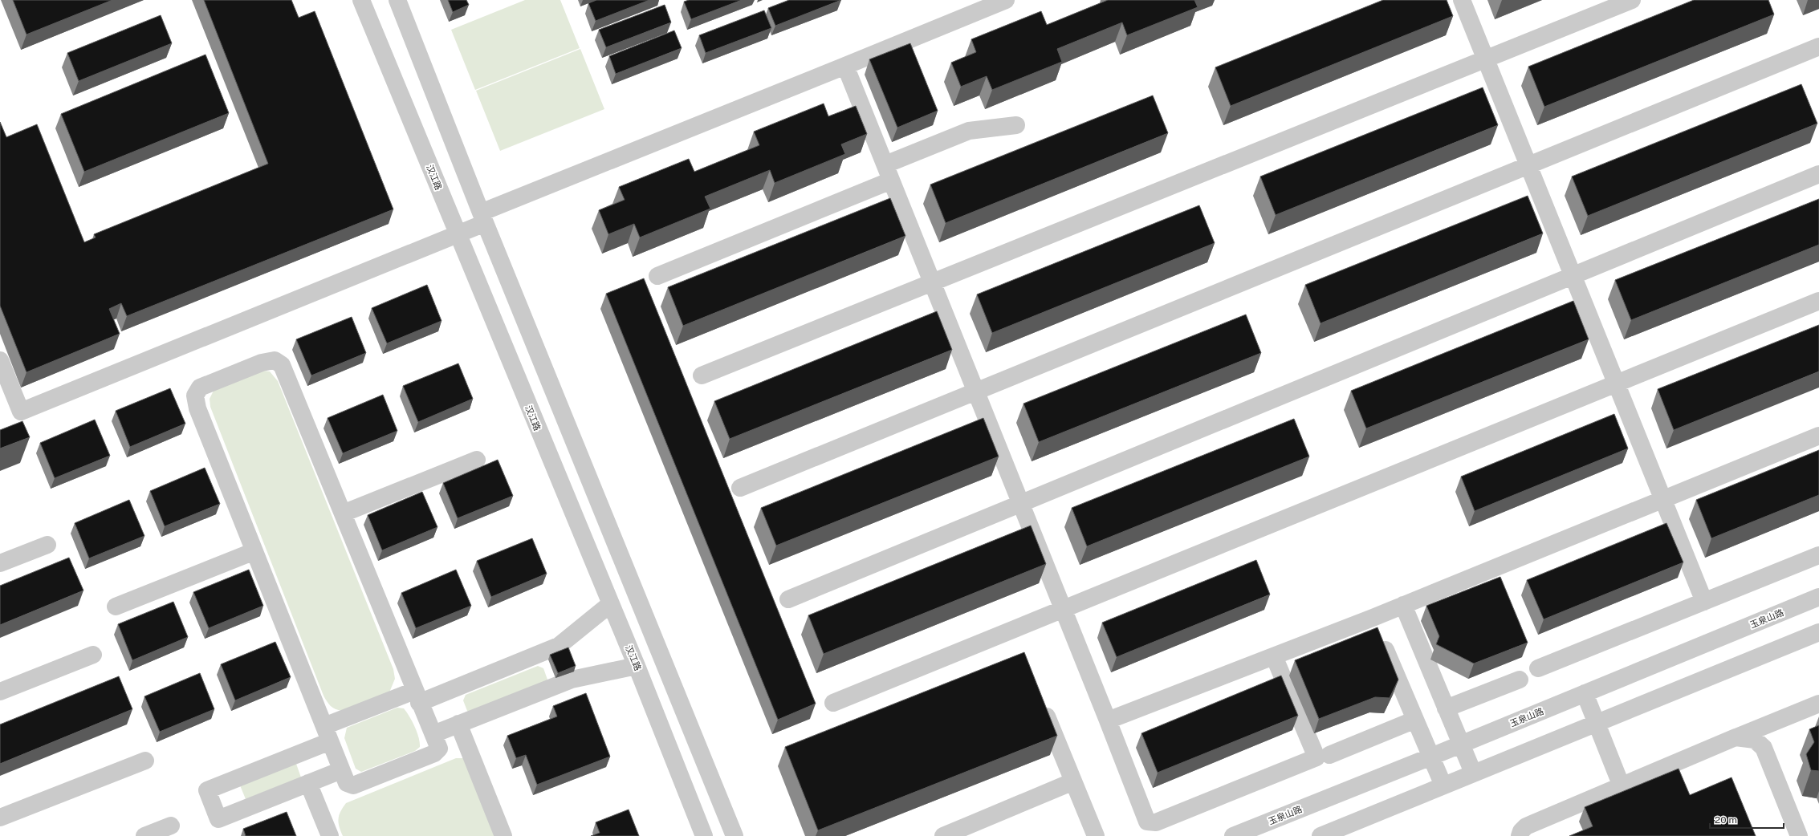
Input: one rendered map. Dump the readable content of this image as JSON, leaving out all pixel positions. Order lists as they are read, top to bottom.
{
  "streets": {
    "street": ["汉江路", "玉泉山路"]
  },
  "scale_bar": "20 m"
}
